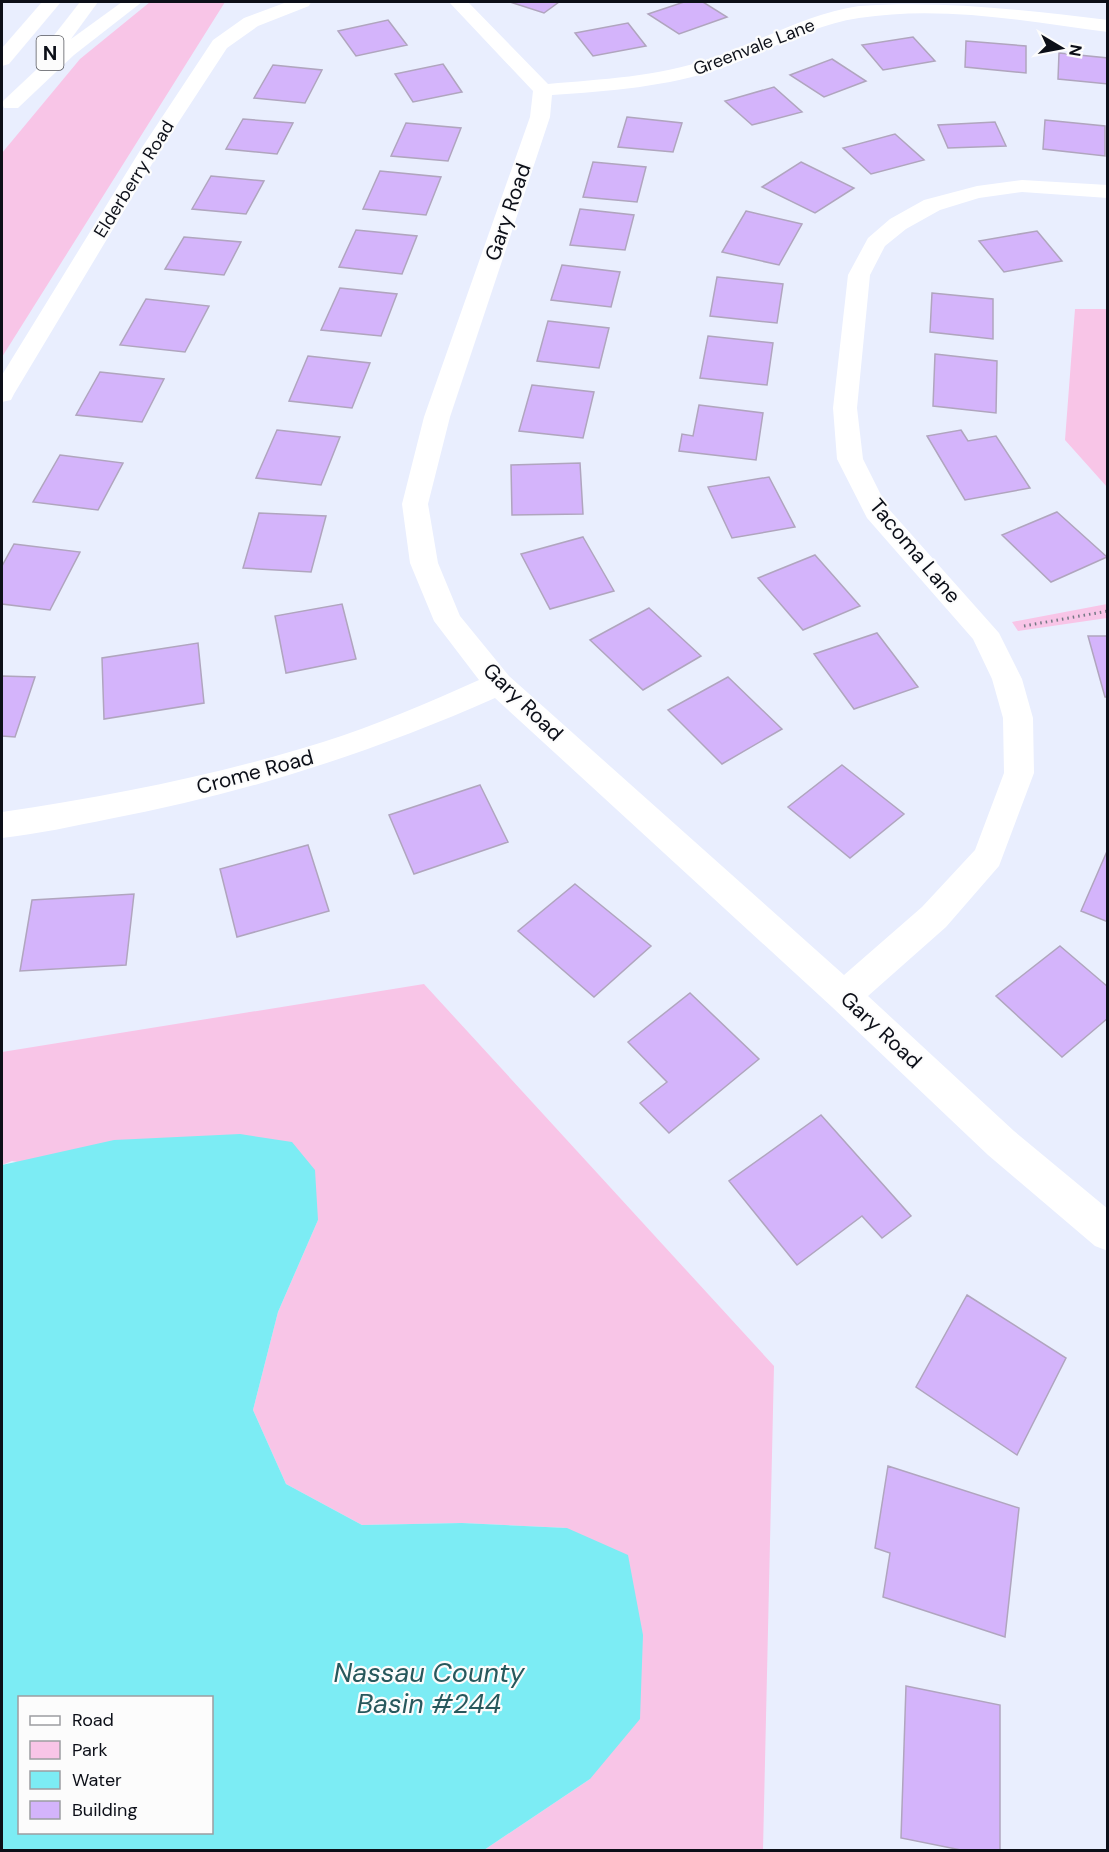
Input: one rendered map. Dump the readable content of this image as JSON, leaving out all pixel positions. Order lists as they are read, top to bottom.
{
  "streets": {
    "main road": [
      "Greenvale Lane",
      "N",
      "Elderberry Road",
      "Gary Road",
      "Tacoma Lane",
      "Crome Road"
    ]
  },
  "crossings": [
    ["Greenvale Lane", "Gary Road"],
    ["Gary Road", "Tacoma Lane"],
    ["Gary Road", "Crome Road"]
  ],
  "water": ["Nassau County Basin #244"],
  "legend": [
    "Road",
    "Park",
    "Water",
    "Building"
  ],
  "north": "right"
}
